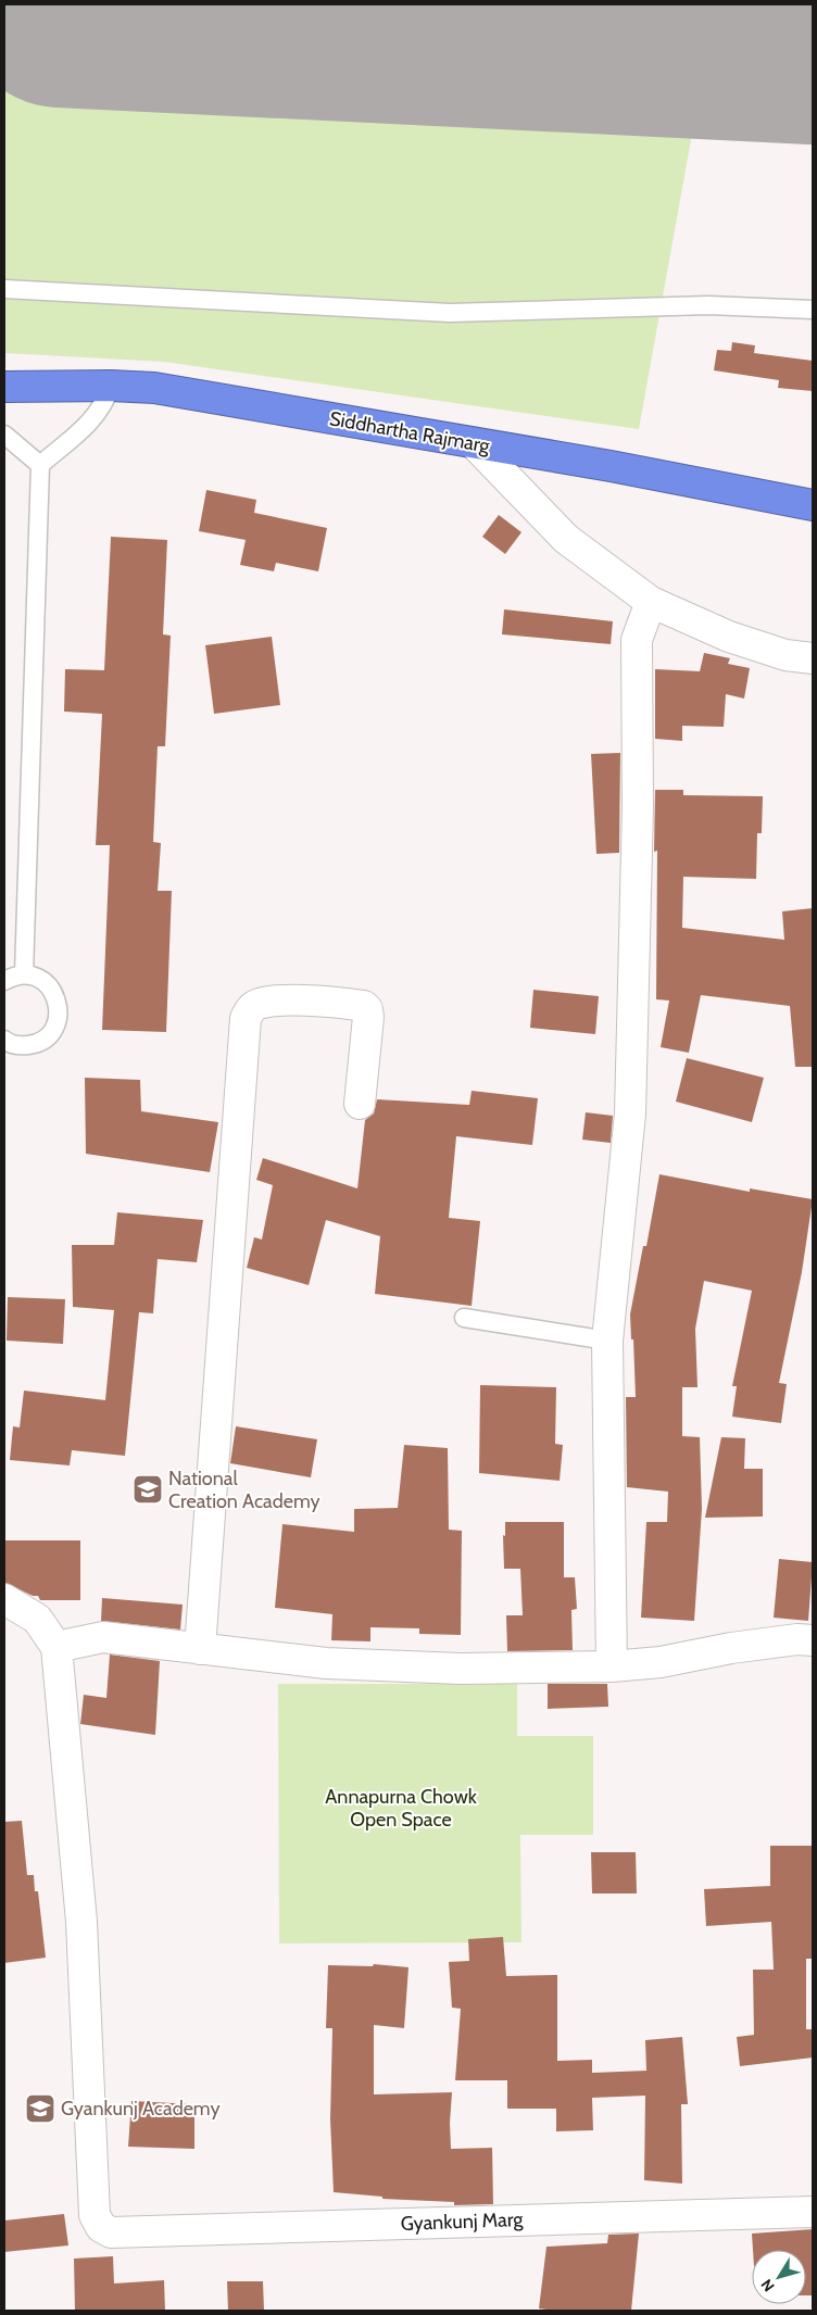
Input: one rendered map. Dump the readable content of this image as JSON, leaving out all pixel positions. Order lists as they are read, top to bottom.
{
  "streets": {
    "highway": ["Siddhartha Rajmarg"],
    "street": ["Gyankunj Marg"]
  },
  "parks": ["Annapurna Chowk Open Space"],
  "places": {
    "school or university": ["National Creation Academy", "Gyankunj Academy"]
  },
  "north": "bottom left"
}
